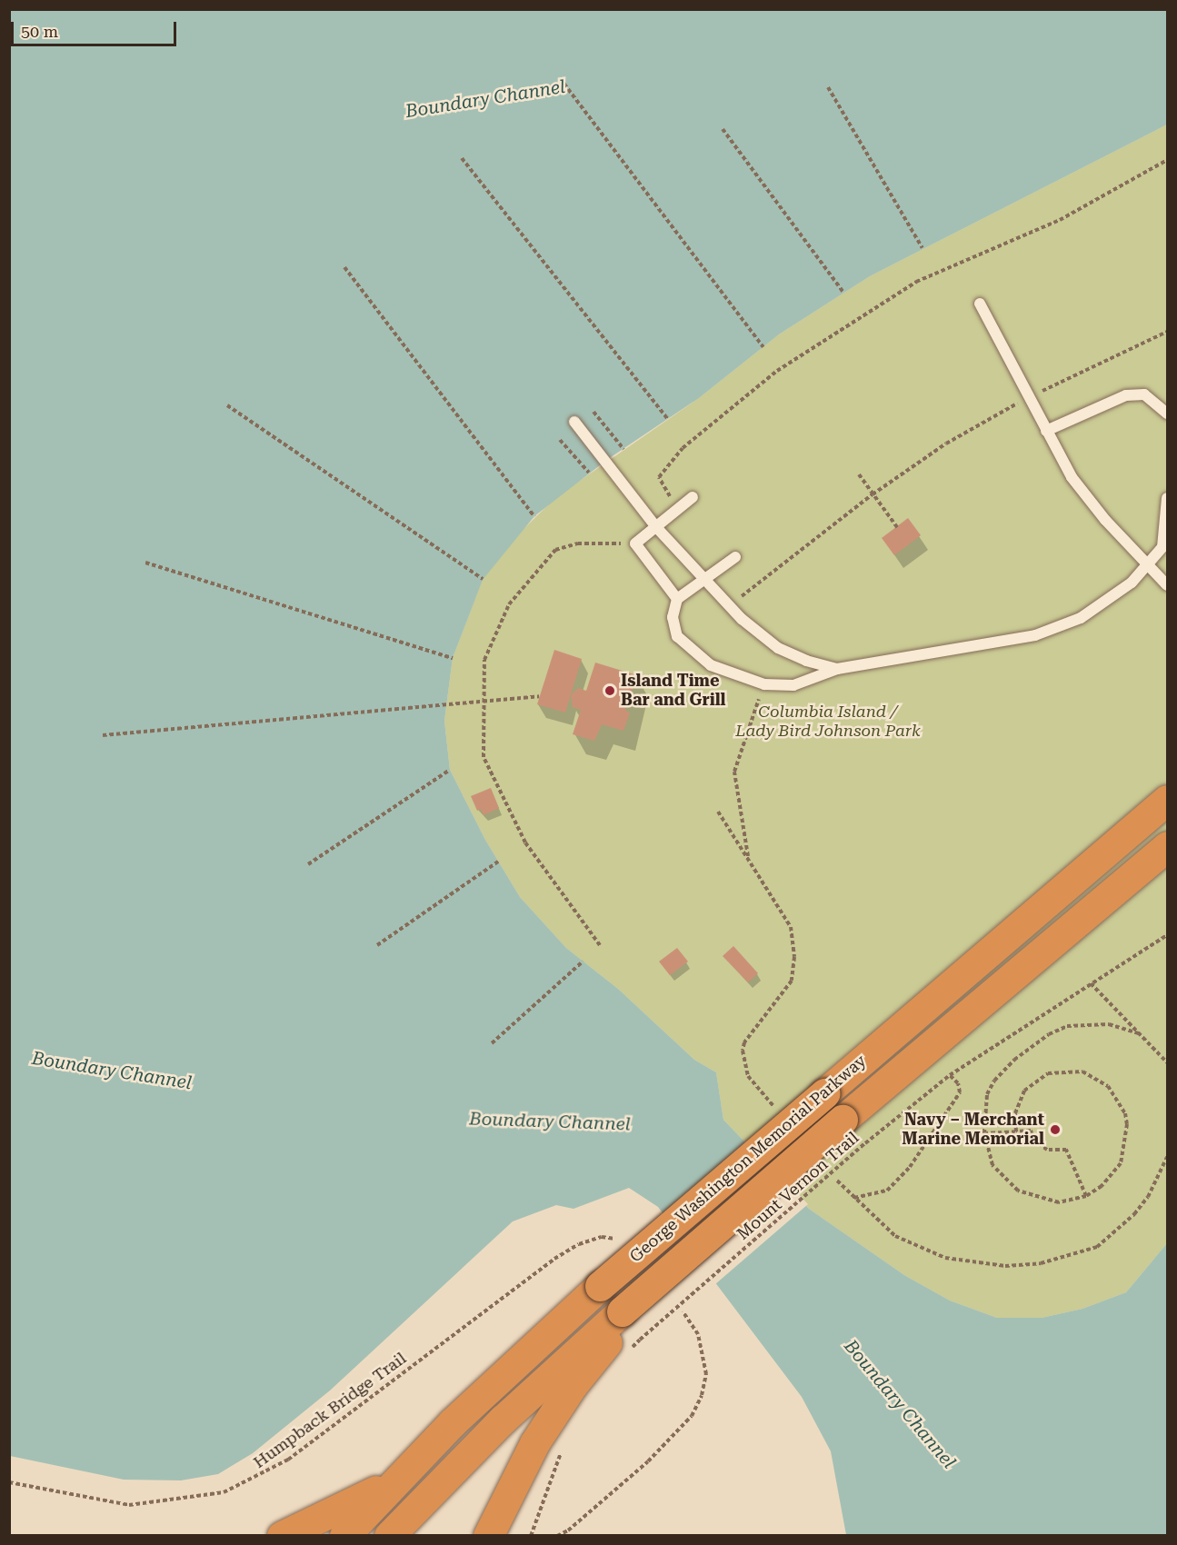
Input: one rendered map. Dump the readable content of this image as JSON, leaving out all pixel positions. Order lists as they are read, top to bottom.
{
  "streets": {
    "highway": ["George Washington Memorial Parkway"],
    "path": ["Mount Vernon Trail", "Humpback Bridge Trail"]
  },
  "water": ["Boundary Channel"],
  "parks": ["Columbia Island / Lady Bird Johnson Park"],
  "places": ["Island Time Bar and Grill", "Navy – Merchant Marine Memorial"],
  "scale_bar": "50 m"
}
